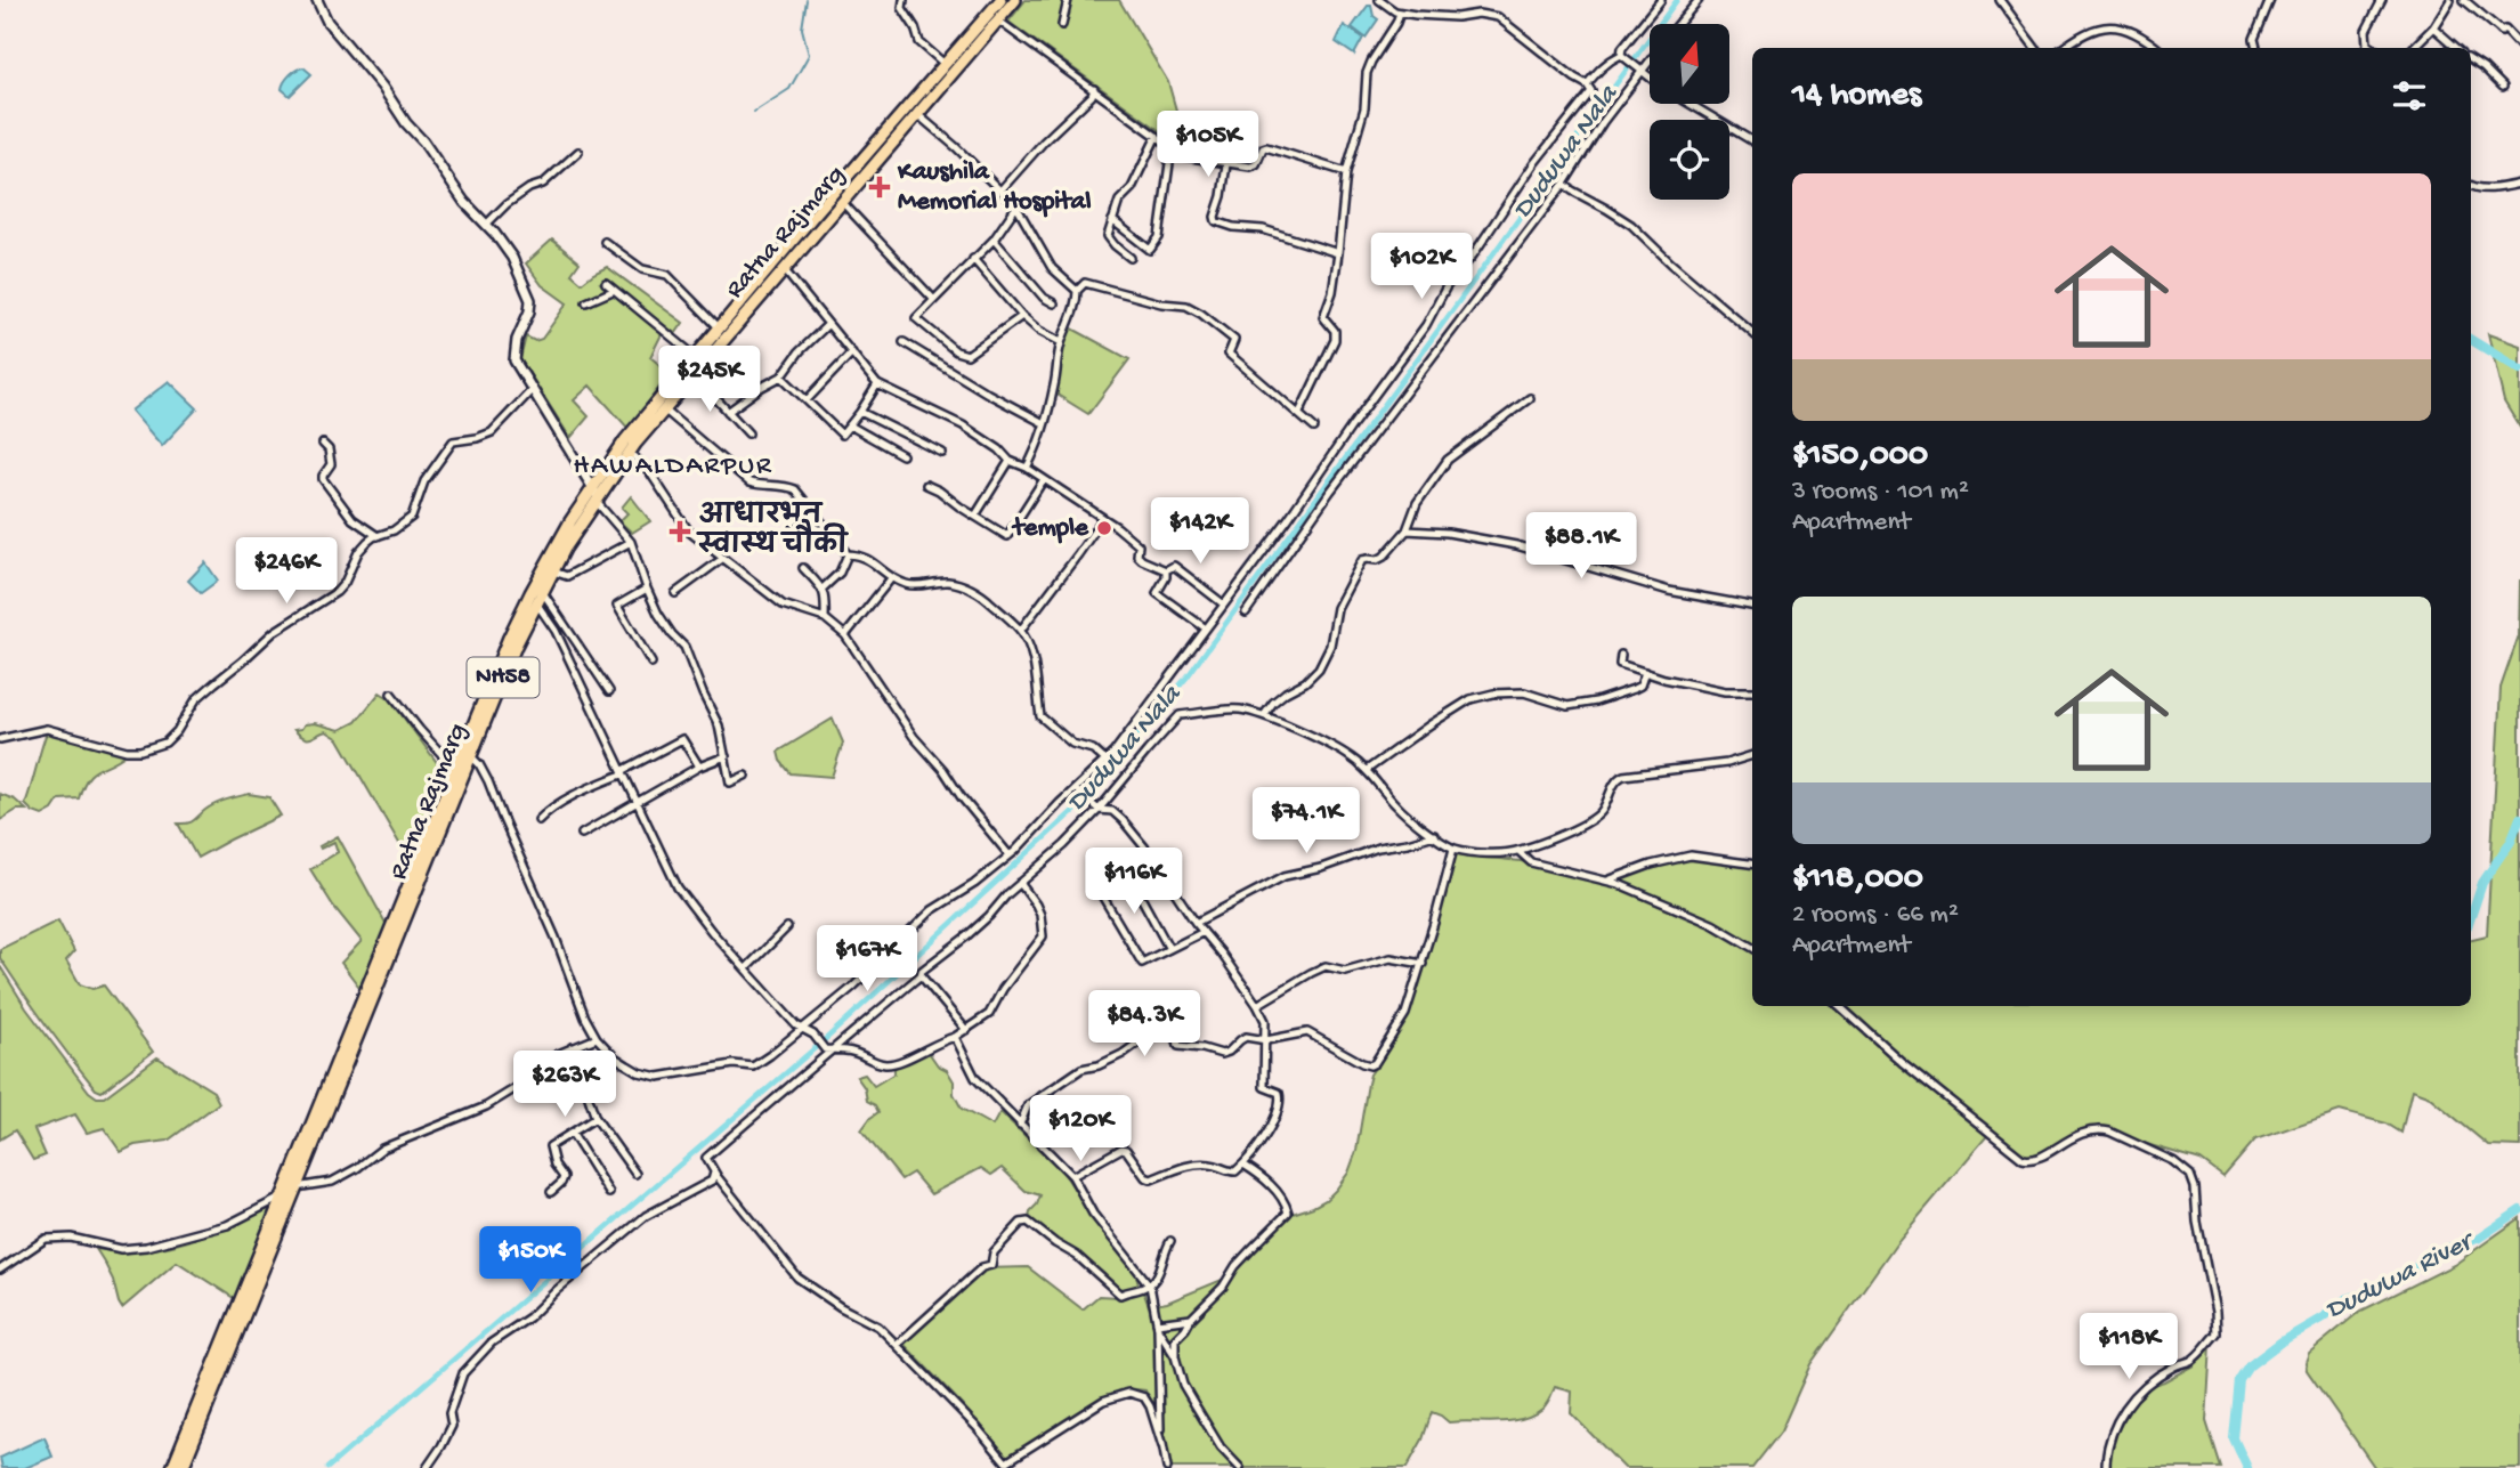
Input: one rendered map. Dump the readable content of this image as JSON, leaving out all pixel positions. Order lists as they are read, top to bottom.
{
  "streets": {
    "highway": ["Ratna Rajmarg", "NH58"]
  },
  "districts": ["HAWALDARPUR"],
  "water": ["Duduwa Nala", "Duduwa River"],
  "places": {
    "health": ["Kaushila Memorial Hospital", "आधारभुत स्वास्थ चौकी"],
    "other": ["temple"]
  },
  "north": "top",
  "page": {
    "heading": "14 homes",
    "price": [
      "$105K",
      "$102K",
      "$245K",
      "$142K",
      "$88.1K",
      "$246K",
      "$74.1K",
      "$116K",
      "$167K",
      "$84.3K",
      "$263K",
      "$120K",
      "$150K",
      "$118K"
    ],
    "list": [
      {
        "name": "$150,000",
        "note": "3 rooms · 101 m² · Apartment"
      },
      {
        "name": "$118,000",
        "note": "2 rooms · 66 m² · Apartment"
      }
    ]
  }
}
